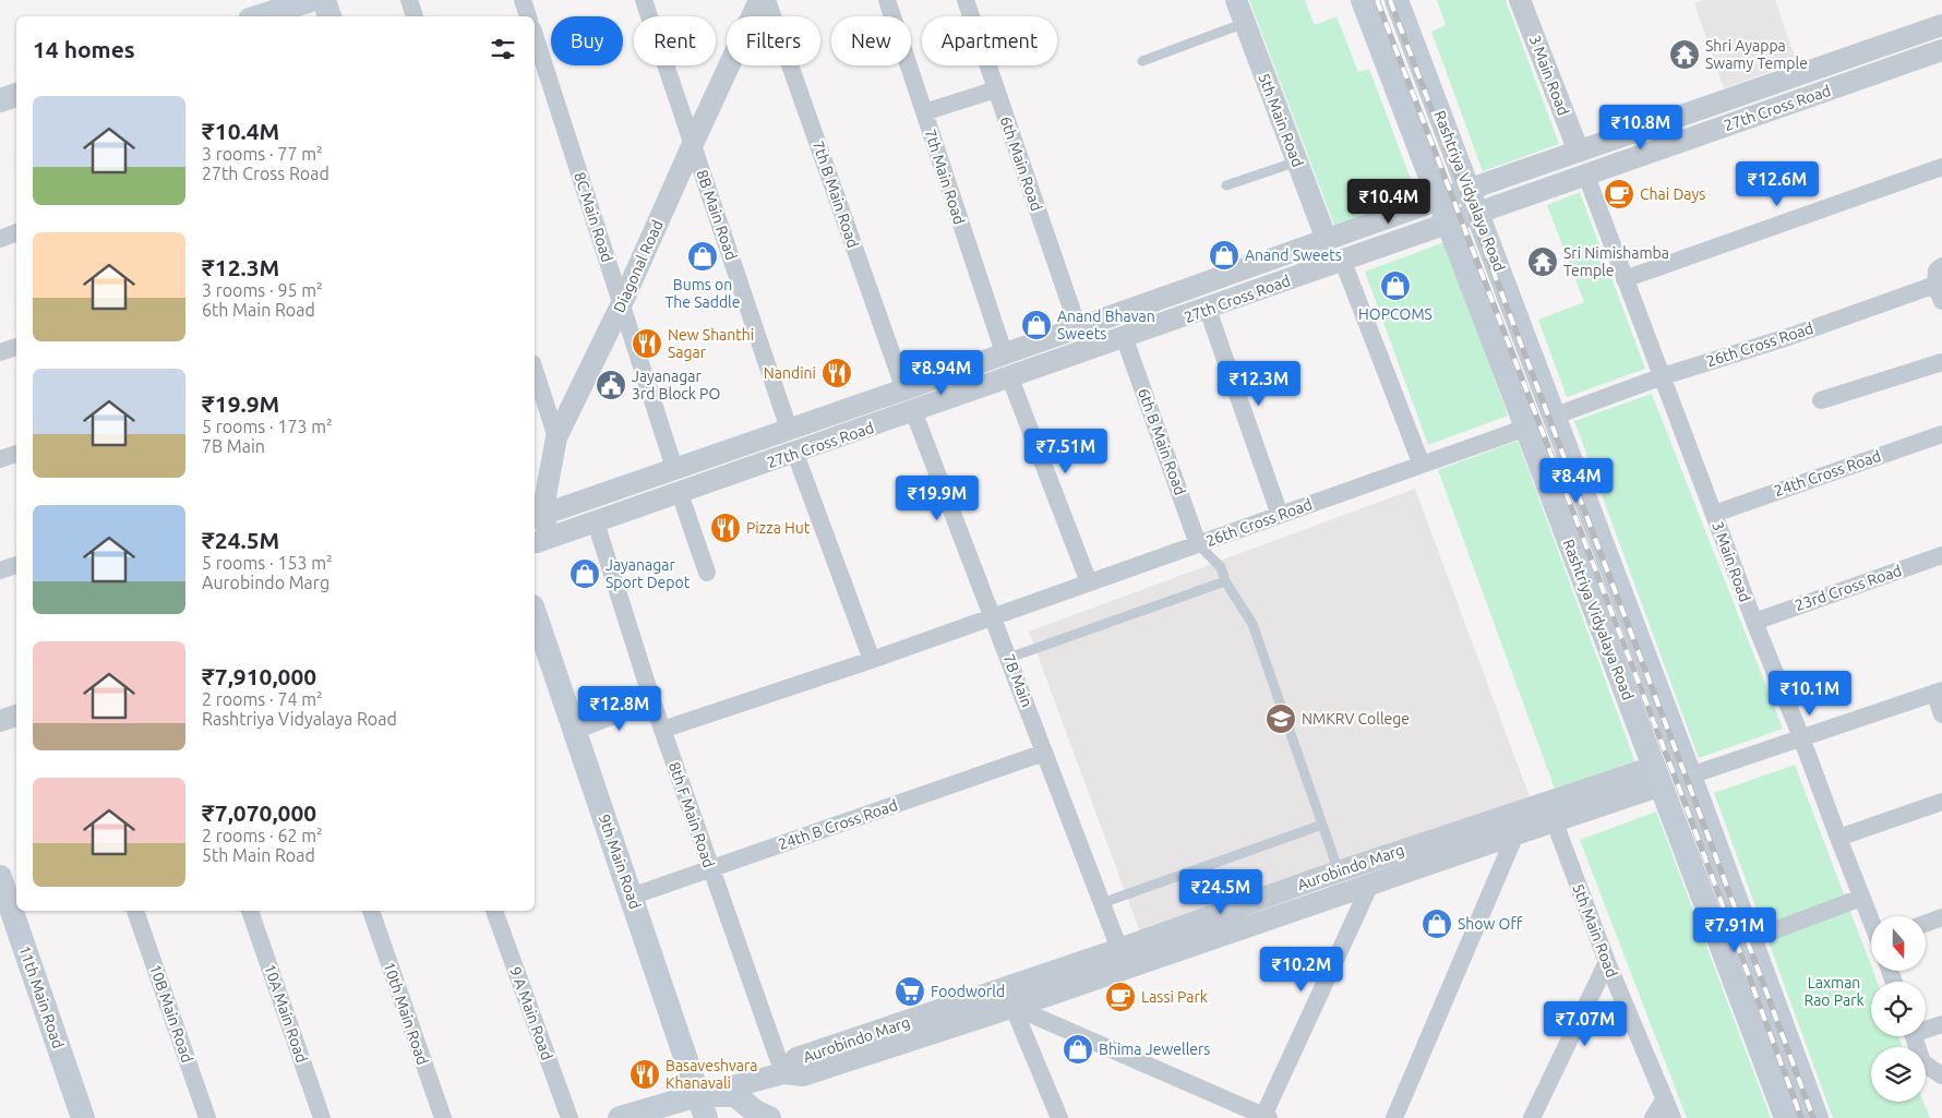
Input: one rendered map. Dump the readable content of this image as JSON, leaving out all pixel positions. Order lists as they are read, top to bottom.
{
  "streets": {
    "main road": ["Rashtriya Vidyalaya Road", "9th Main Road", "11th Main Road"],
    "street": [
      "3 Main Road",
      "27th Cross Road",
      "5th Main Road",
      "6th Main Road",
      "7th Main Road",
      "7th B Main Road",
      "8B Main Road",
      "8C Main Road",
      "Diagonal Road",
      "26th Cross Road",
      "6th B Main Road",
      "24th Cross Road",
      "23rd Cross Road",
      "7B Main",
      "8th F Main Road",
      "24th B Cross Road",
      "Aurobindo Marg",
      "10B Main Road",
      "10A Main Road",
      "10th Main Road",
      "9 A Main Road"
    ]
  },
  "crossings": [
    ["3 Main Road", "27th Cross Road"],
    ["3 Main Road", "26th Cross Road"],
    ["3 Main Road", "24th Cross Road"],
    ["3 Main Road", "23rd Cross Road"],
    ["27th Cross Road", "5th Main Road"],
    ["27th Cross Road", "6th Main Road"],
    ["27th Cross Road", "7th Main Road"],
    ["27th Cross Road", "Rashtriya Vidyalaya Road"],
    ["27th Cross Road", "7th B Main Road"],
    ["27th Cross Road", "8B Main Road"],
    ["27th Cross Road", "8C Main Road"],
    ["27th Cross Road", "Diagonal Road"],
    ["27th Cross Road", "6th B Main Road"],
    ["27th Cross Road", "7B Main"],
    ["27th Cross Road", "8th F Main Road"],
    ["5th Main Road", "Aurobindo Marg"],
    ["Rashtriya Vidyalaya Road", "26th Cross Road"],
    ["Rashtriya Vidyalaya Road", "Aurobindo Marg"],
    ["8B Main Road", "Diagonal Road"],
    ["8C Main Road", "Diagonal Road"],
    ["26th Cross Road", "6th B Main Road"],
    ["26th Cross Road", "7B Main"],
    ["26th Cross Road", "8th F Main Road"],
    ["7B Main", "24th B Cross Road"],
    ["7B Main", "Aurobindo Marg"],
    ["8th F Main Road", "24th B Cross Road"],
    ["8th F Main Road", "Aurobindo Marg"],
    ["24th B Cross Road", "9th Main Road"],
    ["9th Main Road", "Aurobindo Marg"]
  ],
  "parks": ["Laxman Rao Park"],
  "places": {
    "temple": ["Shri Ayappa Swamy Temple", "Sri Nimishamba Temple"],
    "cafe": ["Chai Days", "Lassi Park"],
    "shop": [
      "Anand Sweets",
      "Bums on The Saddle",
      "HOPCOMS",
      "Anand Bhavan Sweets",
      "Jayanagar Sport Depot",
      "Show Off",
      "Bhima Jewellers"
    ],
    "restaurant": [
      "New Shanthi Sagar",
      "Nandini",
      "Pizza Hut",
      "Basaveshvara Khanavali"
    ],
    "public building": ["Jayanagar 3rd Block PO"],
    "school or university": ["NMKRV College"],
    "supermarket": ["Foodworld"]
  },
  "north": "bottom",
  "page": {
    "chip": [
      "Buy",
      "Rent",
      "Filters",
      "New",
      "Apartment"
    ],
    "heading": "14 homes",
    "list": [
      {
        "name": "₹10.4M",
        "note": "3 rooms · 77 m² · 27th Cross Road"
      },
      {
        "name": "₹12.3M",
        "note": "3 rooms · 95 m² · 6th Main Road"
      },
      {
        "name": "₹19.9M",
        "note": "5 rooms · 173 m² · 7B Main"
      },
      {
        "name": "₹24.5M",
        "note": "5 rooms · 153 m² · Aurobindo Marg"
      },
      {
        "name": "₹7,910,000",
        "note": "2 rooms · 74 m² · Rashtriya Vidyalaya Road"
      },
      {
        "name": "₹7,070,000",
        "note": "2 rooms · 62 m² · 5th Main Road"
      }
    ],
    "price": [
      "₹10.8M",
      "₹12.6M",
      "₹10.4M",
      "₹8.94M",
      "₹12.3M",
      "₹7.51M",
      "₹8.4M",
      "₹19.9M",
      "₹10.1M",
      "₹12.8M",
      "₹24.5M",
      "₹7.91M",
      "₹10.2M",
      "₹7.07M"
    ]
  }
}
